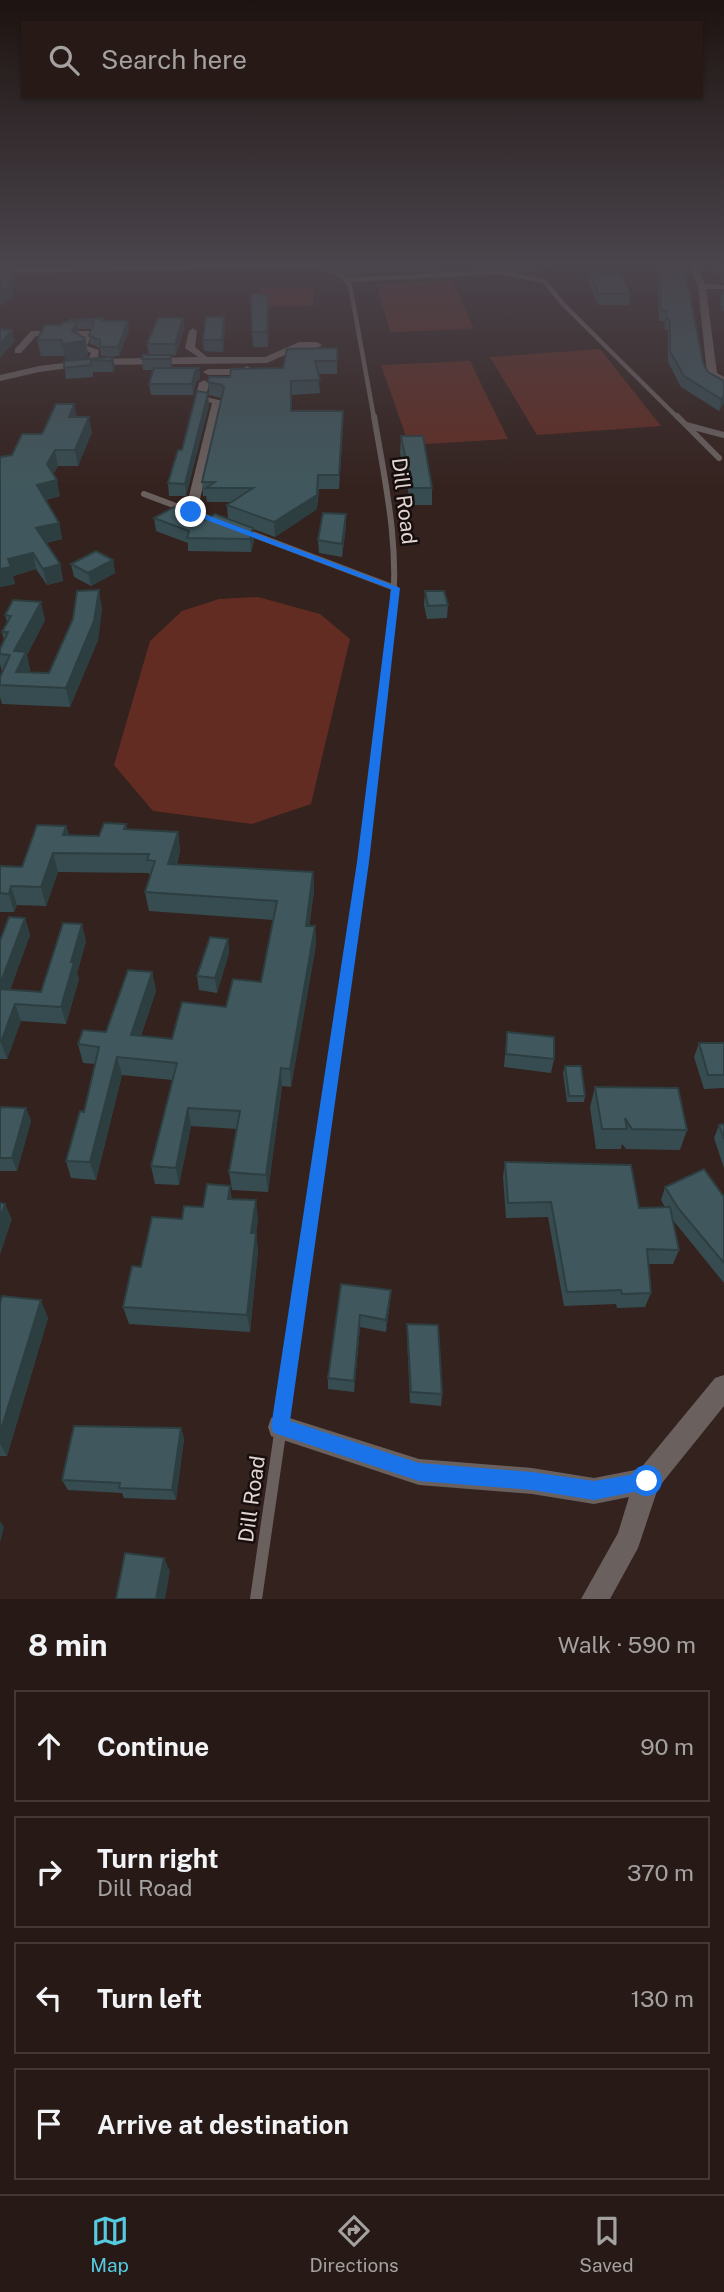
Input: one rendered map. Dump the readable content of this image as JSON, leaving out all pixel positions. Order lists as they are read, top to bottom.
{
  "streets": {
    "lane": ["Dill Road"]
  },
  "page": {
    "search": "Search here",
    "heading": ["8 min", "Walk · 590 m"],
    "list": [
      ["Continue", "90 m"],
      ["Turn right", "Dill Road", "370 m"],
      ["Turn left", "130 m"],
      "Arrive at destination"
    ],
    "nav": ["Map", "Directions", "Saved"]
  }
}
